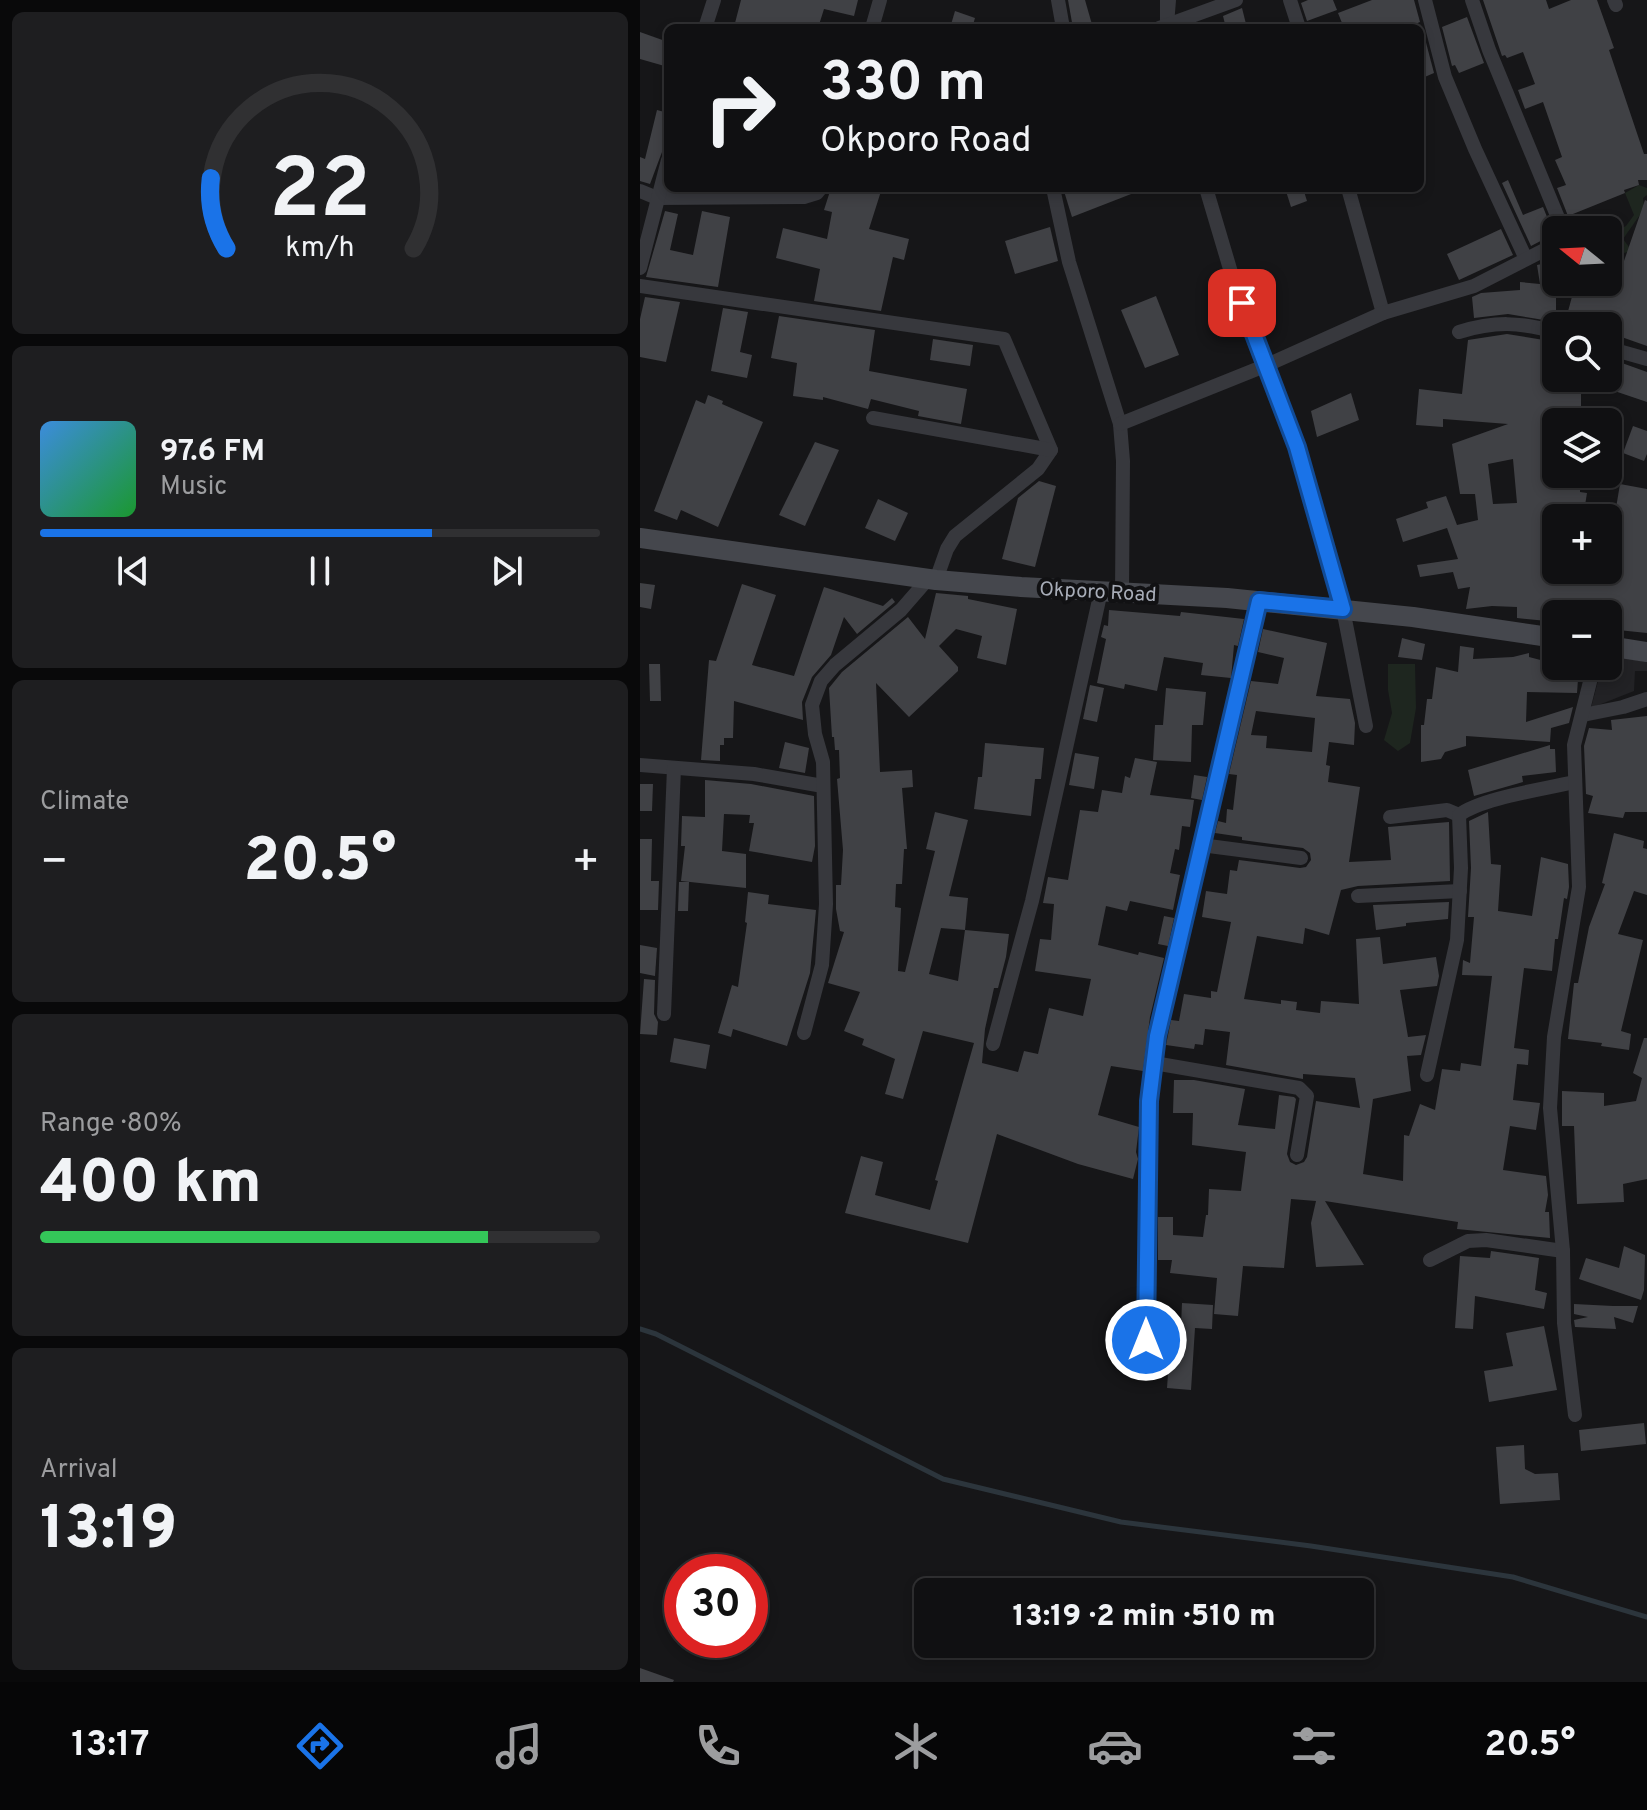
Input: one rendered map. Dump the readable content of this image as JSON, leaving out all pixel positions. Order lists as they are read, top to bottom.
{
  "streets": {
    "main road": ["Okporo Road"]
  },
  "north": "left",
  "page": {
    "turn": ["330 m", "Okporo Road"],
    "map_buttons": ["+", "−"],
    "song": ["97.6 FM", "Music"],
    "tile": [
      "Climate",
      ["Range · 80%", "400 km"],
      ["Arrival", "13:19"]
    ],
    "heat": ["−", "20.5°", "+"],
    "limit": "30",
    "trip": "13:19 · 2 min · 510 m",
    "tabs": ["13:17", "20.5°"],
    "gauge": ["22", "km/h"]
  }
}
